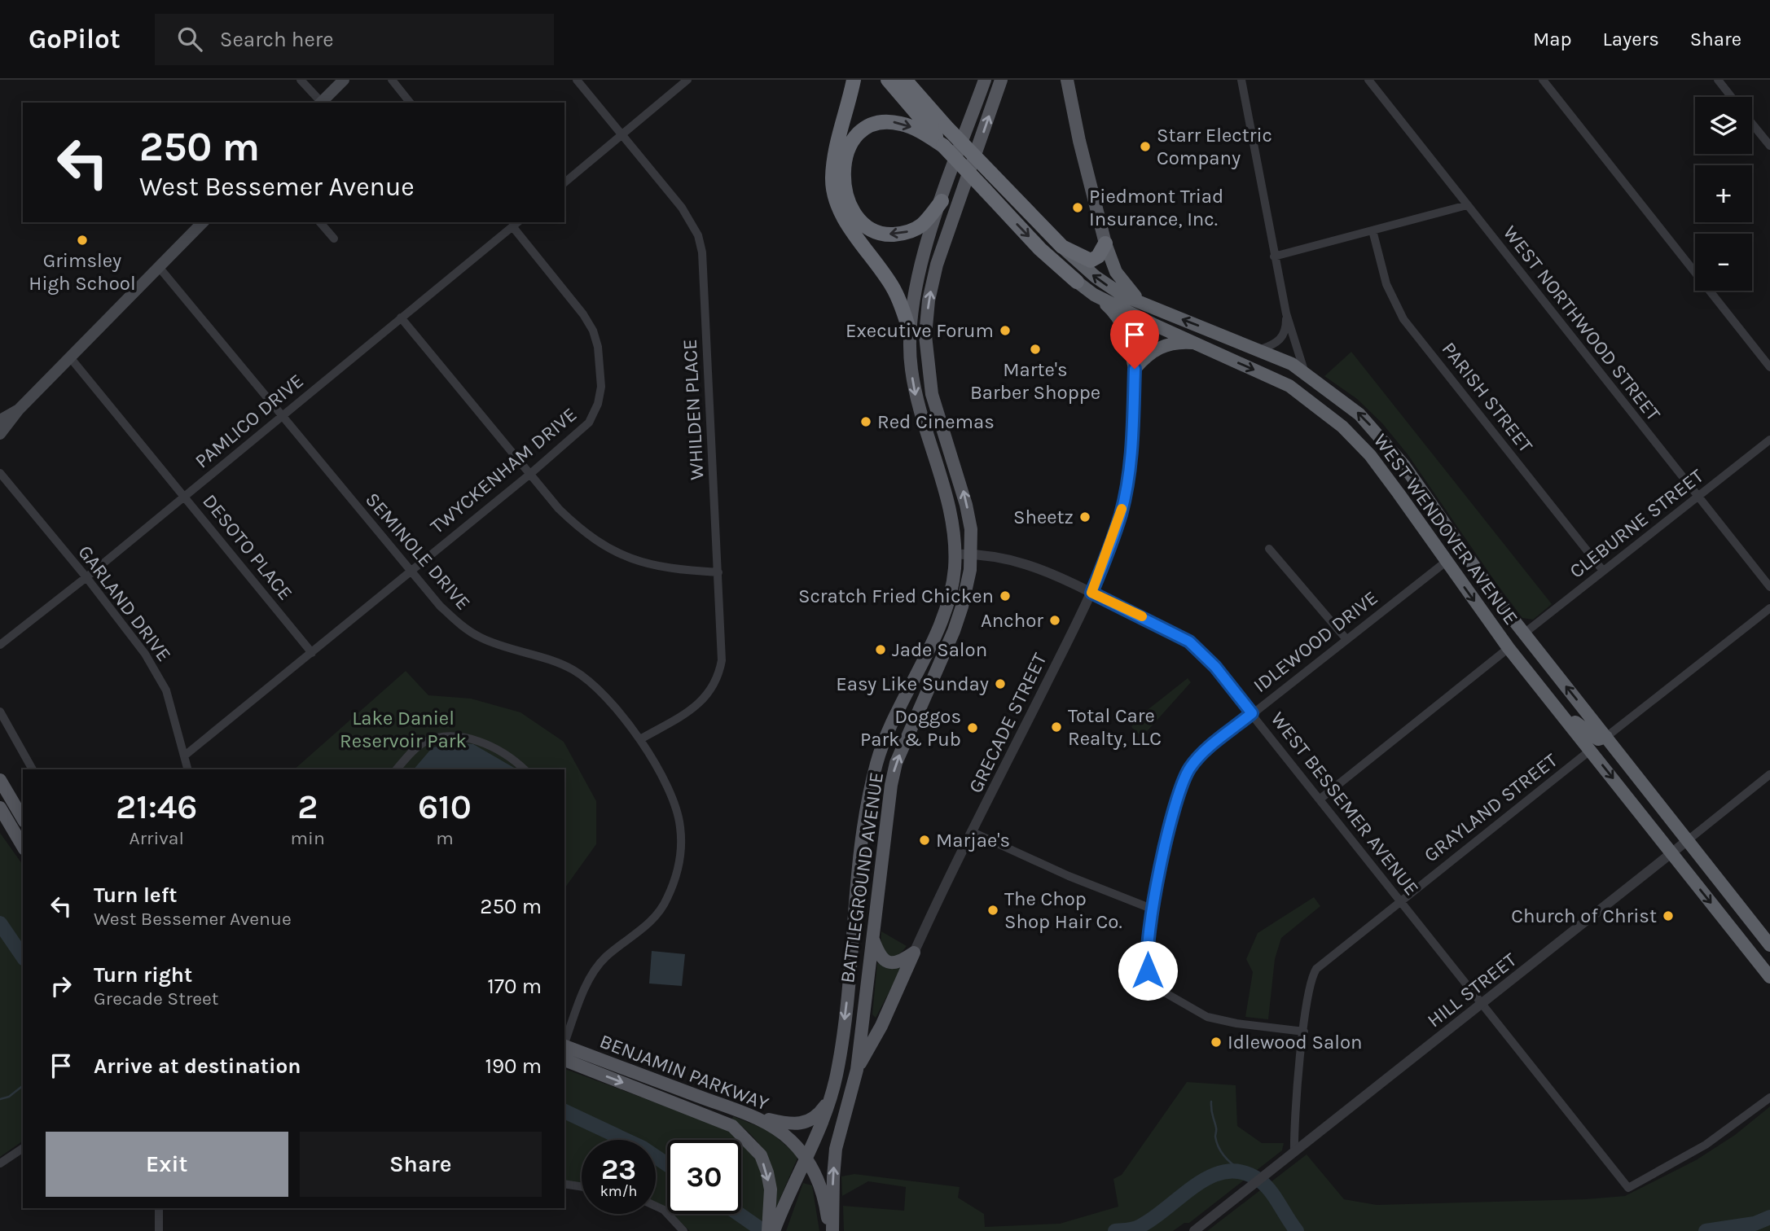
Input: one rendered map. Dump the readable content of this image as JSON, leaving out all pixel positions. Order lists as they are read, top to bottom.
{
  "streets": {
    "highway": ["WEST WENDOVER AVENUE"],
    "main road": ["BATTLEGROUND AVENUE", "BENJAMIN PARKWAY"],
    "street": [
      "WEST NORTHWOOD STREET",
      "PARISH STREET",
      "WHILDEN PLACE",
      "PAMLICO DRIVE",
      "TWYCKENHAM DRIVE",
      "CLEBURNE STREET",
      "DESOTO PLACE",
      "SEMINOLE DRIVE",
      "GARLAND DRIVE",
      "IDLEWOOD DRIVE",
      "GRECADE STREET",
      "WEST BESSEMER AVENUE",
      "GRAYLAND STREET",
      "HILL STREET"
    ]
  },
  "crossings": [
    ["WEST NORTHWOOD STREET", "CLEBURNE STREET"],
    ["PARISH STREET", "CLEBURNE STREET"],
    ["WHILDEN PLACE", "SEMINOLE DRIVE"],
    ["PAMLICO DRIVE", "TWYCKENHAM DRIVE"],
    ["PAMLICO DRIVE", "DESOTO PLACE"],
    ["PAMLICO DRIVE", "SEMINOLE DRIVE"],
    ["PAMLICO DRIVE", "GARLAND DRIVE"],
    ["TWYCKENHAM DRIVE", "DESOTO PLACE"],
    ["TWYCKENHAM DRIVE", "SEMINOLE DRIVE"],
    ["TWYCKENHAM DRIVE", "GARLAND DRIVE"],
    ["CLEBURNE STREET", "WEST WENDOVER AVENUE"],
    ["WEST WENDOVER AVENUE", "IDLEWOOD DRIVE"],
    ["WEST WENDOVER AVENUE", "GRAYLAND STREET"],
    ["WEST WENDOVER AVENUE", "HILL STREET"],
    ["IDLEWOOD DRIVE", "WEST BESSEMER AVENUE"],
    ["IDLEWOOD DRIVE", "GRAYLAND STREET"],
    ["GRECADE STREET", "WEST BESSEMER AVENUE"],
    ["WEST BESSEMER AVENUE", "GRAYLAND STREET"],
    ["WEST BESSEMER AVENUE", "BATTLEGROUND AVENUE"],
    ["WEST BESSEMER AVENUE", "HILL STREET"],
    ["GRAYLAND STREET", "HILL STREET"],
    ["BATTLEGROUND AVENUE", "BENJAMIN PARKWAY"]
  ],
  "parks": ["Lake Daniel Reservoir Park"],
  "places": [
    "Starr Electric Company",
    "Piedmont Triad Insurance, Inc.",
    "Grimsley High School",
    "Executive Forum",
    "Marte's Barber Shoppe",
    "Red Cinemas",
    "Sheetz",
    "Scratch Fried Chicken",
    "Anchor",
    "Jade Salon",
    "Easy Like Sunday",
    "Total Care Realty, LLC",
    "Doggos Park & Pub",
    "Marjae's",
    "The Chop Shop Hair Co.",
    "Church of Christ",
    "Idlewood Salon"
  ],
  "page": {
    "header": "GoPilot",
    "search": "Search here",
    "nav": ["Map", "Layers", "Share"],
    "map_buttons": ["+", "−"],
    "turn": ["250 m", "West Bessemer Avenue"],
    "eta": [
      "21:46",
      "Arrival",
      "2",
      "min",
      "610",
      "m"
    ],
    "list": [
      {
        "name": "Turn left",
        "note": "West Bessemer Avenue",
        "value": "250 m"
      },
      {
        "name": "Turn right",
        "note": "Grecade Street",
        "value": "170 m"
      },
      {
        "name": "Arrive at destination",
        "value": "190 m"
      }
    ],
    "buttons": ["Exit", "Share"],
    "speed": "23 km/h",
    "limit": "30"
  }
}
